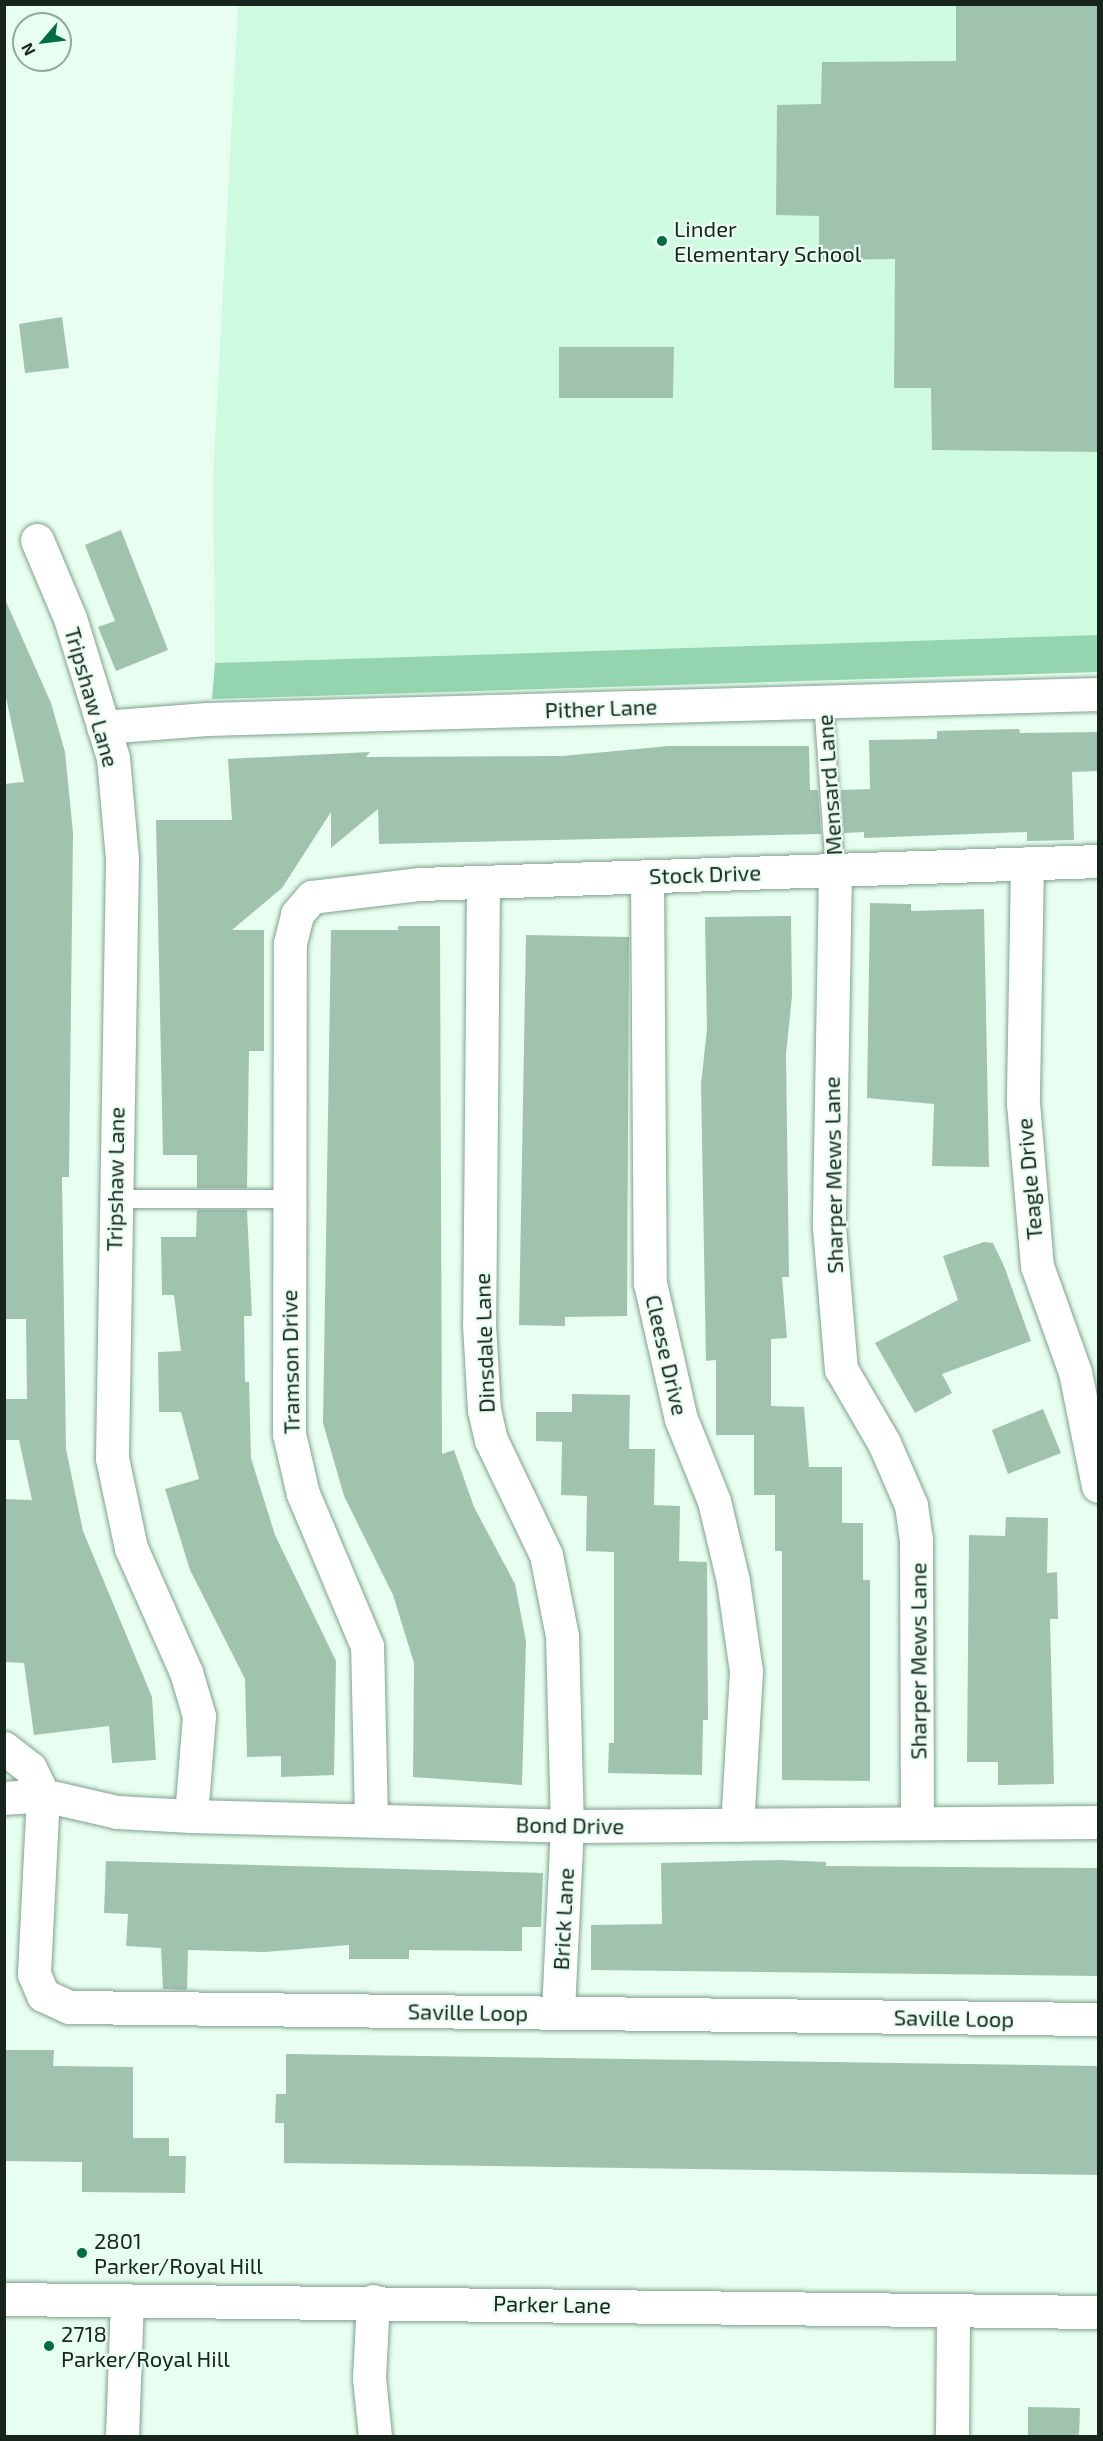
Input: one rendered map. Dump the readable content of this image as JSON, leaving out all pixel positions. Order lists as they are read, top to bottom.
{
  "streets": {
    "street": [
      "Tripshaw Lane",
      "Pither Lane",
      "Stock Drive",
      "Sharper Mews Lane",
      "Teagle Drive",
      "Dinsdale Lane",
      "Cleese Drive",
      "Tramson Drive",
      "Bond Drive",
      "Brick Lane",
      "Saville Loop",
      "Parker Lane"
    ],
    "lane": ["Mensard Lane"]
  },
  "crossings": [
    ["Tripshaw Lane", "Pither Lane"],
    ["Tripshaw Lane", "Bond Drive"],
    ["Pither Lane", "Mensard Lane"],
    ["Mensard Lane", "Stock Drive"],
    ["Mensard Lane", "Sharper Mews Lane"],
    ["Stock Drive", "Sharper Mews Lane"],
    ["Stock Drive", "Teagle Drive"],
    ["Stock Drive", "Dinsdale Lane"],
    ["Stock Drive", "Cleese Drive"],
    ["Stock Drive", "Tramson Drive"],
    ["Sharper Mews Lane", "Bond Drive"],
    ["Dinsdale Lane", "Bond Drive"],
    ["Dinsdale Lane", "Brick Lane"],
    ["Cleese Drive", "Bond Drive"],
    ["Tramson Drive", "Bond Drive"],
    ["Bond Drive", "Brick Lane"],
    ["Bond Drive", "Saville Loop"],
    ["Brick Lane", "Saville Loop"]
  ],
  "places": ["Linder Elementary School", "2801 Parker/Royal Hill", "2718 Parker/Royal Hill"],
  "north": "bottom left"
}
